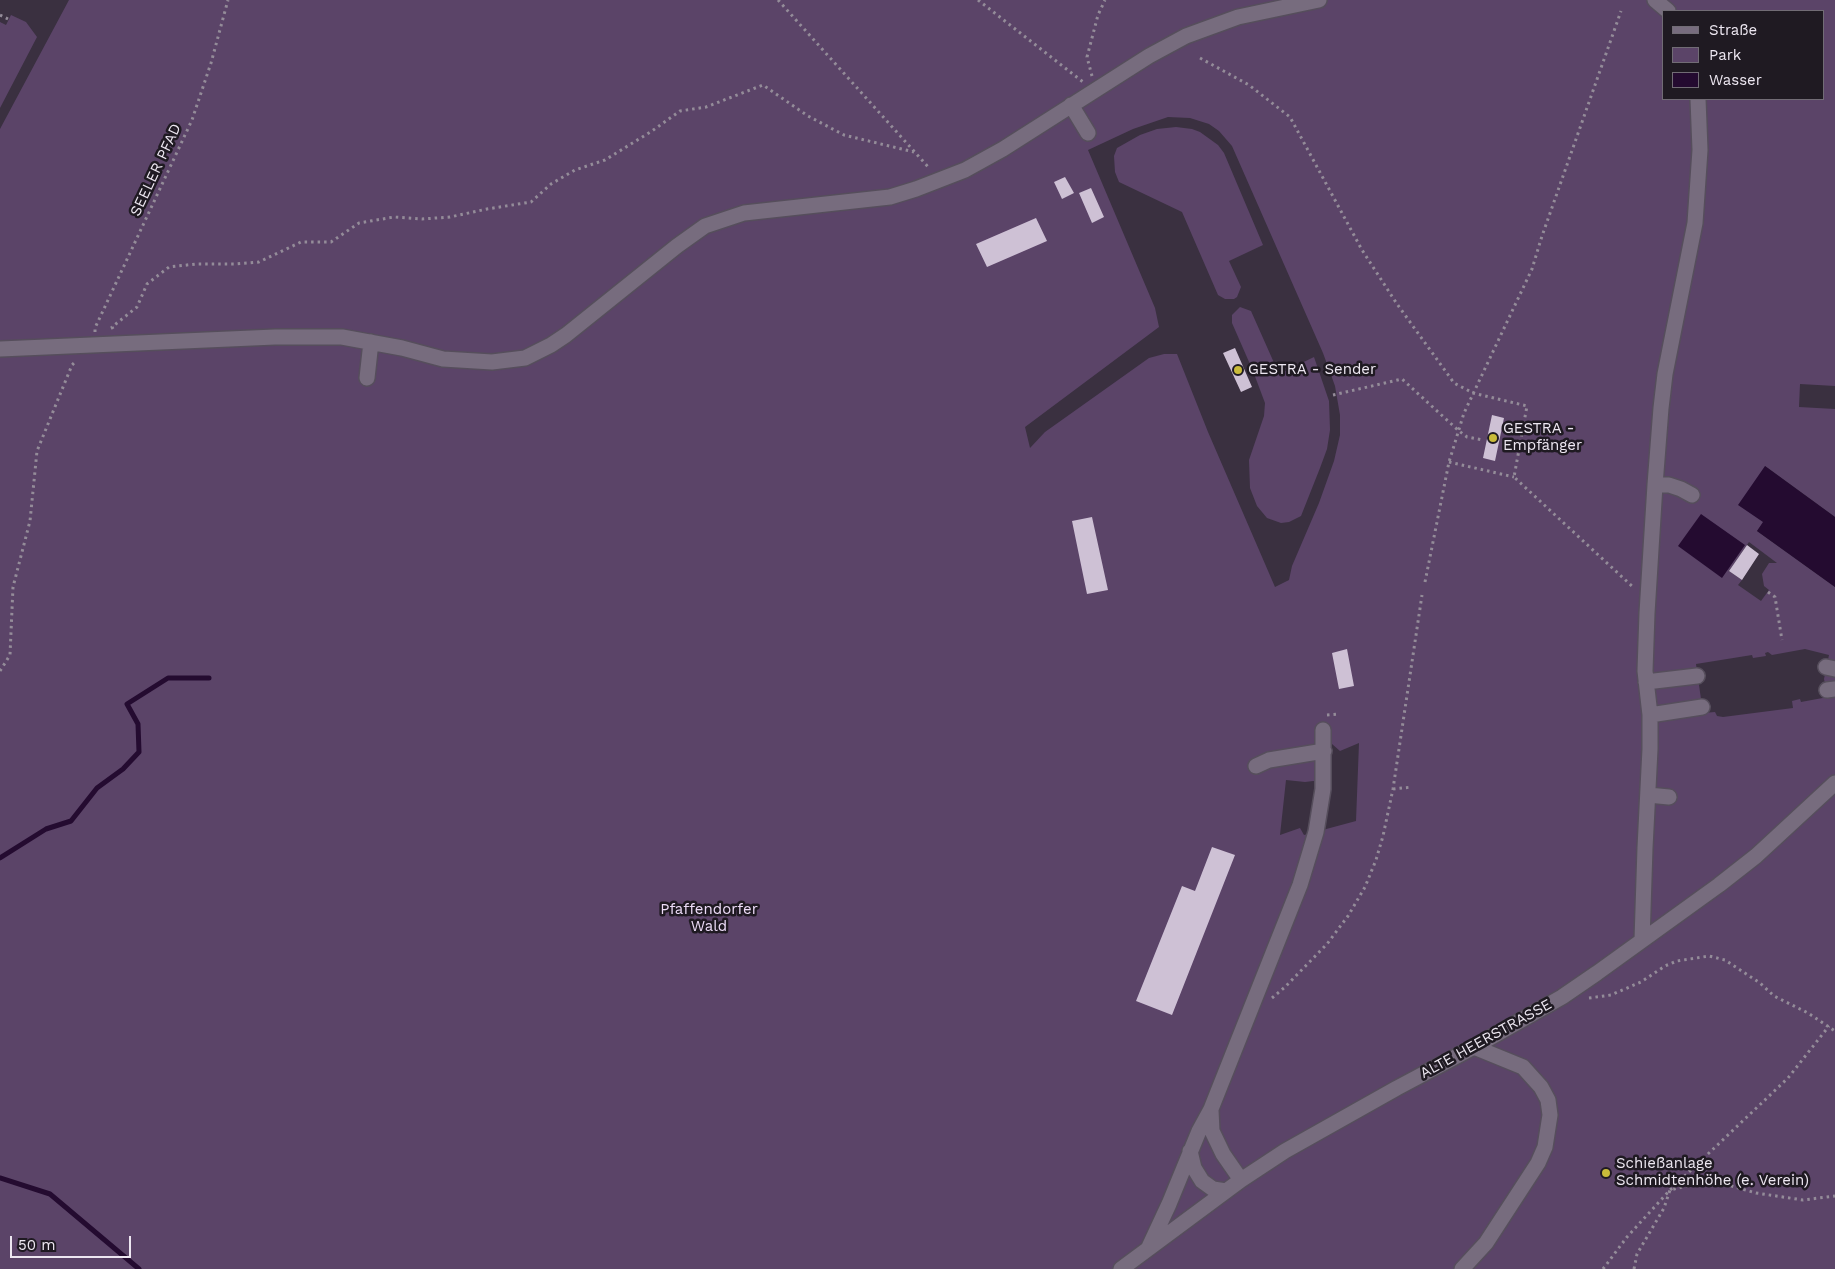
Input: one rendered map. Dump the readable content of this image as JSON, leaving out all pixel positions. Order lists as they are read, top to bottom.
{
  "streets": {
    "street": ["ALTE HEERSTRASSE"],
    "path": ["SEELER PFAD"]
  },
  "parks": ["Pfaffendorfer Wald"],
  "places": ["GESTRA - Sender", "GESTRA - Empfänger", "Schießanlage Schmidtenhöhe (e. Verein)"],
  "legend": ["Straße", "Park", "Wasser"],
  "scale_bar": "50 m"
}
